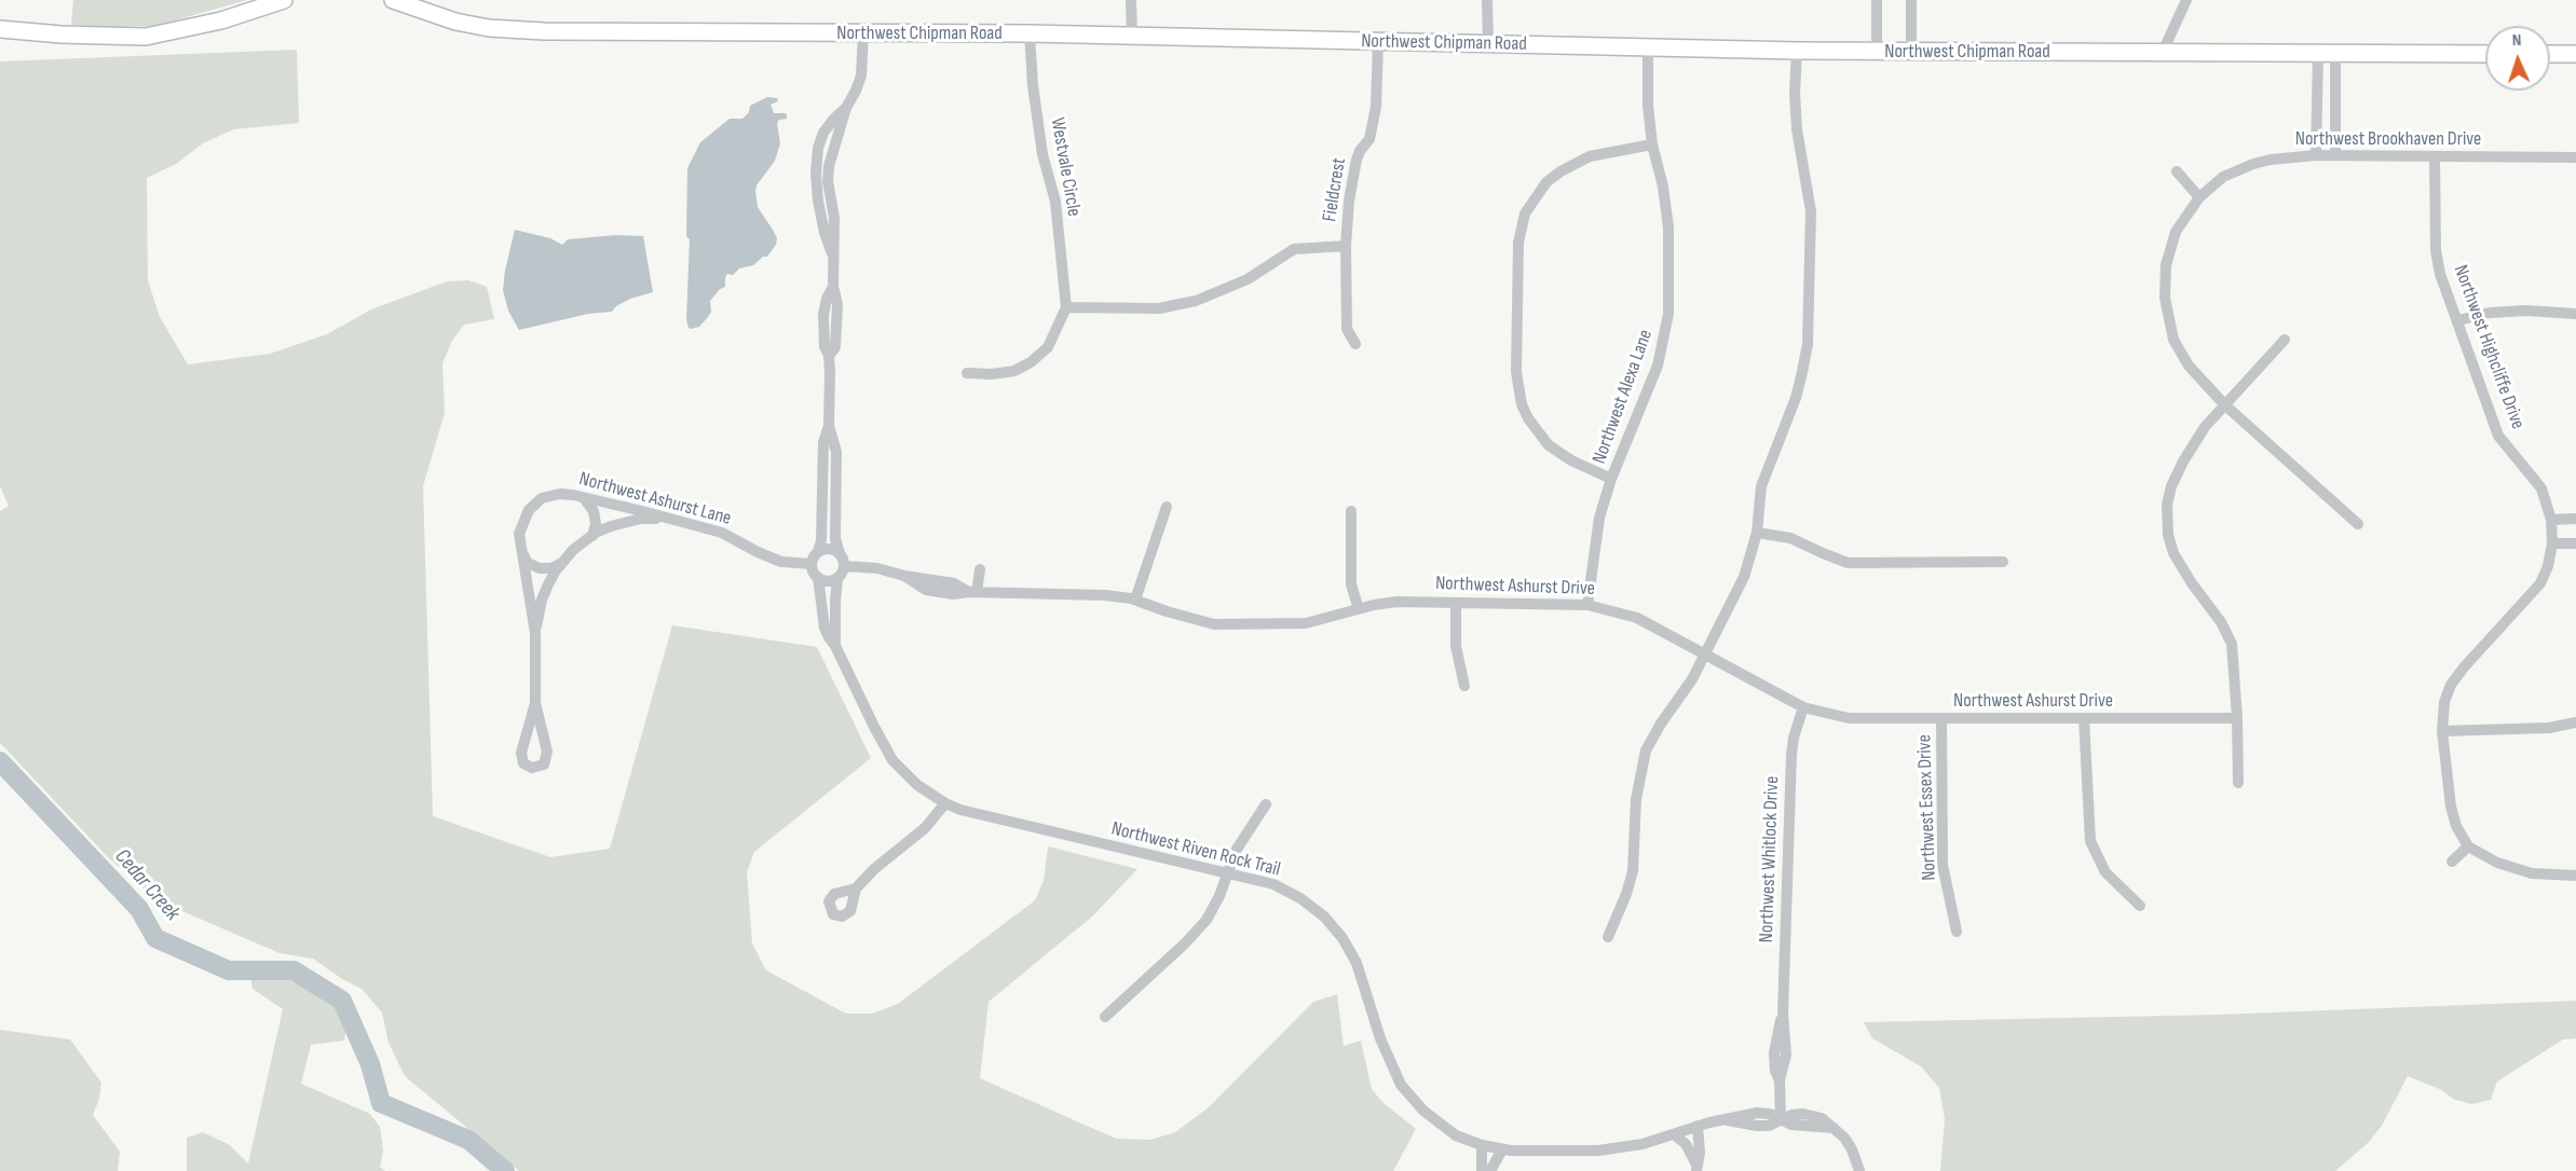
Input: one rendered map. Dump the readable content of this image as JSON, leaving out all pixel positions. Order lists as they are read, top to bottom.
{
  "streets": {
    "main road": ["Northwest Chipman Road"],
    "street": [
      "Northwest Brookhaven Drive",
      "Westvale Circle",
      "Fieldcrest",
      "Northwest Highcliffe Drive",
      "Northwest Alexa Lane",
      "Northwest Ashurst Lane",
      "Northwest Ashurst Drive",
      "Northwest Essex Drive",
      "Northwest Riven Rock Trail",
      "Northwest Whitlock Drive"
    ]
  },
  "crossings": [
    ["Northwest Chipman Road", "Westvale Circle"],
    ["Northwest Chipman Road", "Fieldcrest"],
    ["Northwest Chipman Road", "Northwest Alexa Lane"],
    ["Northwest Brookhaven Drive", "Northwest Highcliffe Drive"],
    ["Northwest Alexa Lane", "Northwest Ashurst Drive"],
    ["Northwest Ashurst Lane", "Northwest Ashurst Drive"],
    ["Northwest Ashurst Lane", "Northwest Riven Rock Trail"],
    ["Northwest Ashurst Drive", "Northwest Essex Drive"],
    ["Northwest Ashurst Drive", "Northwest Riven Rock Trail"],
    ["Northwest Ashurst Drive", "Northwest Whitlock Drive"],
    ["Northwest Riven Rock Trail", "Northwest Whitlock Drive"]
  ],
  "water": ["Cedar Creek"],
  "north": "top"
}
